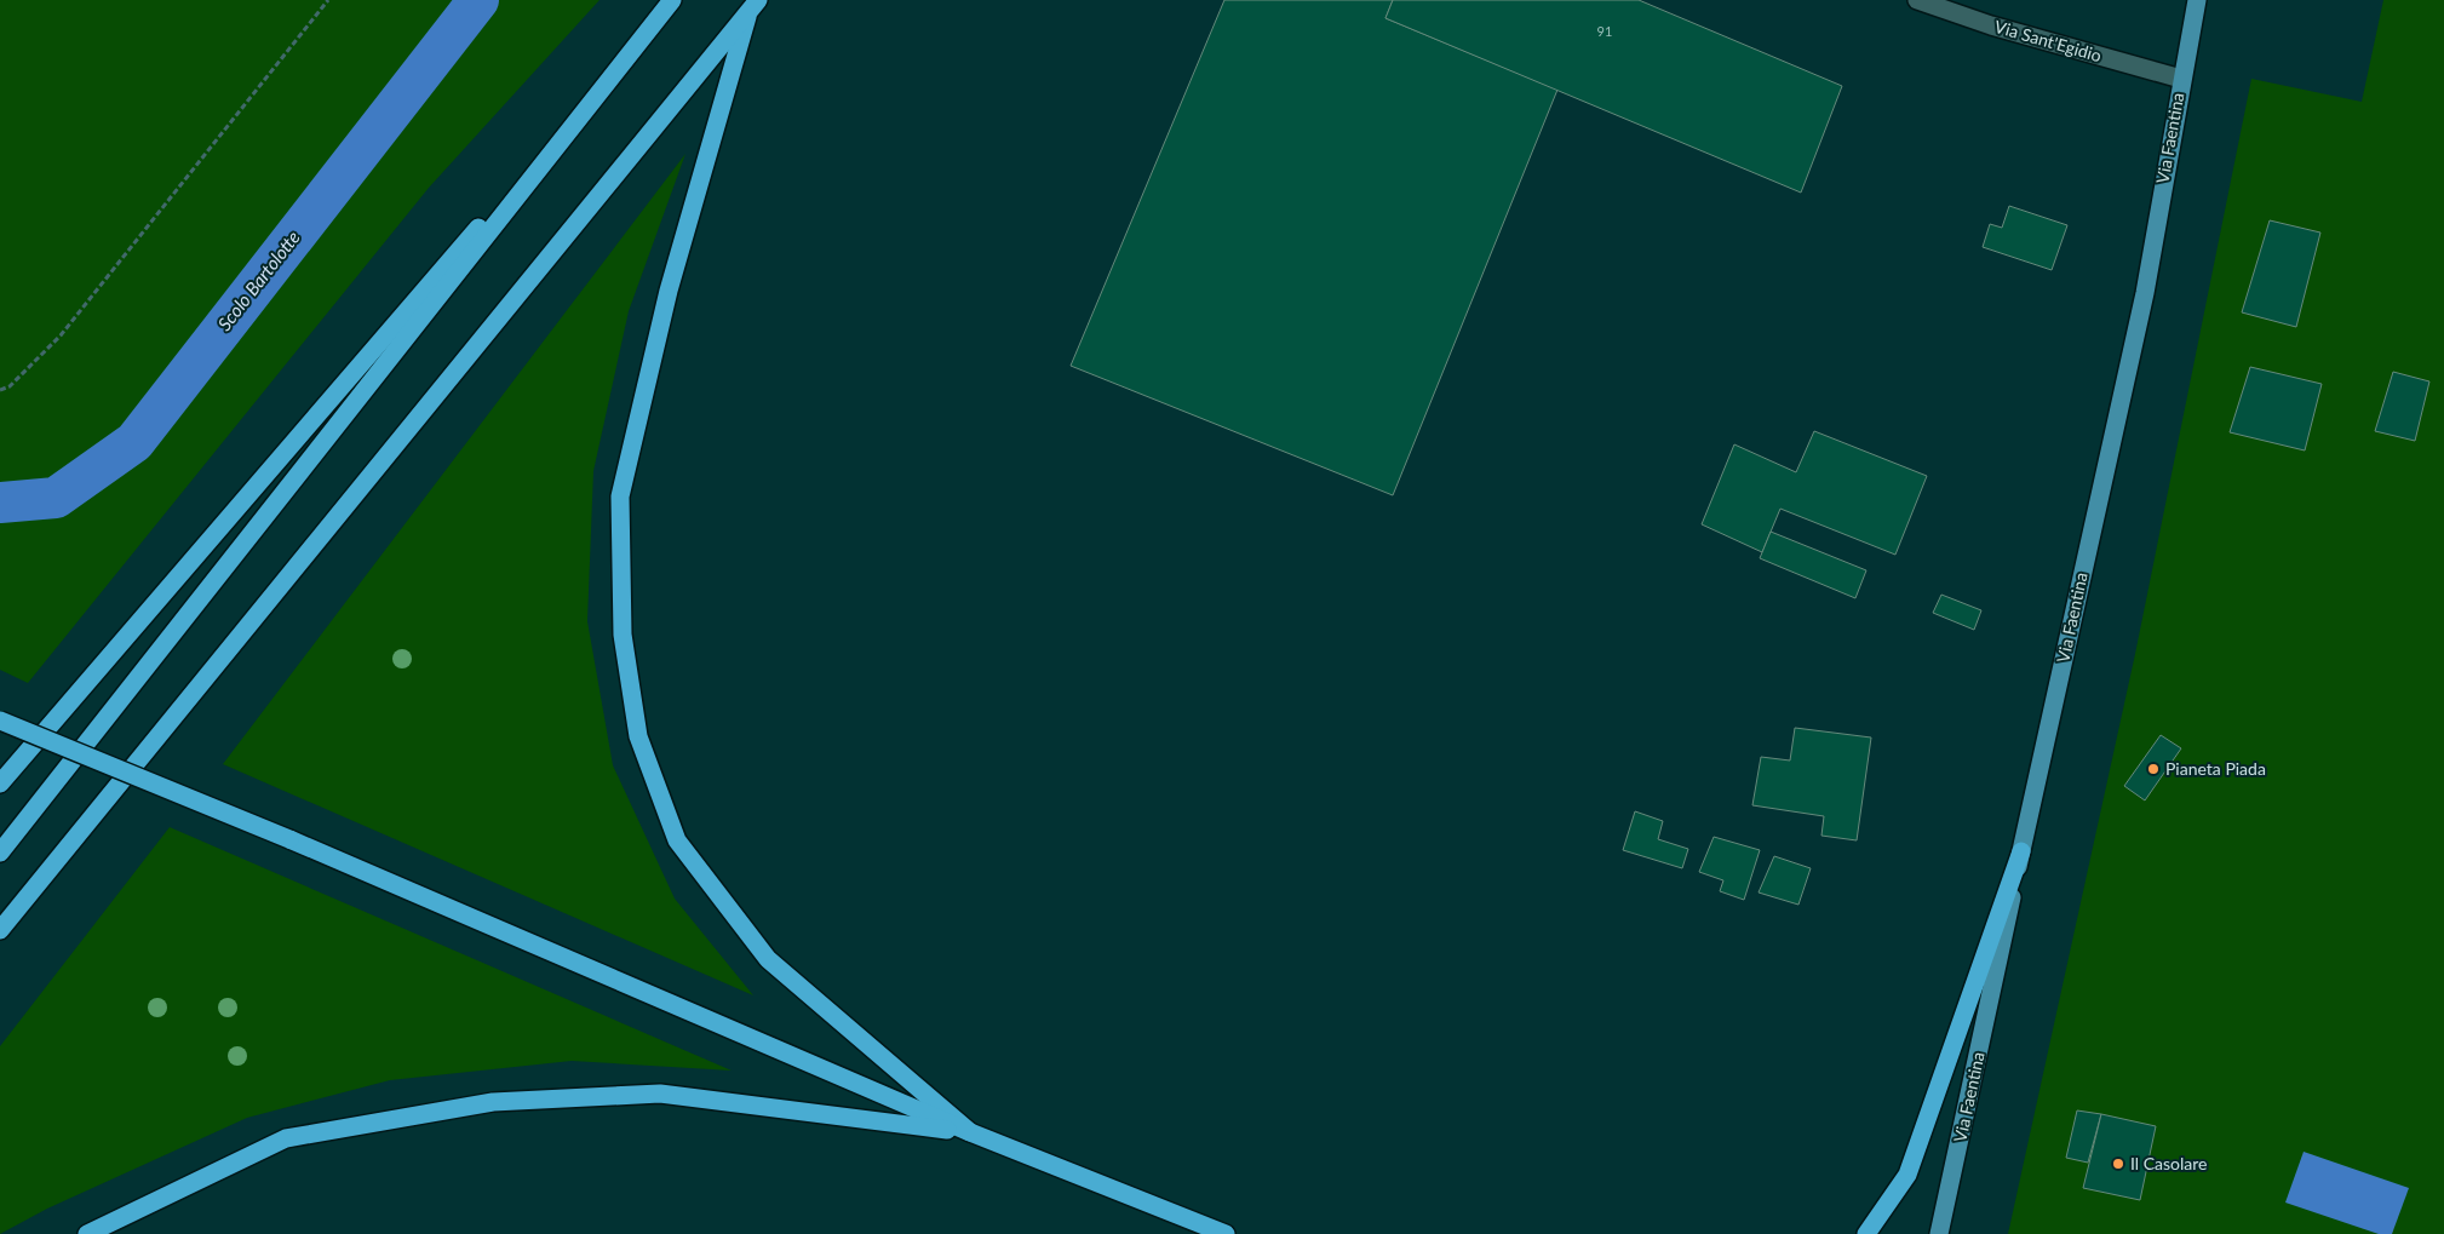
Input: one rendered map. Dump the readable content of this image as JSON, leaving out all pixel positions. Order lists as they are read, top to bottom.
{
  "streets": {
    "main road": ["Via Faentina"],
    "street": ["Via Sant'Egidio"]
  },
  "crossings": [
    ["Via Sant'Egidio", "Via Faentina"]
  ],
  "water": ["Scolo Bartolotte"],
  "places": ["Pianeta Piada", "Il Casolare"],
  "house_numbers": ["91"]
}
